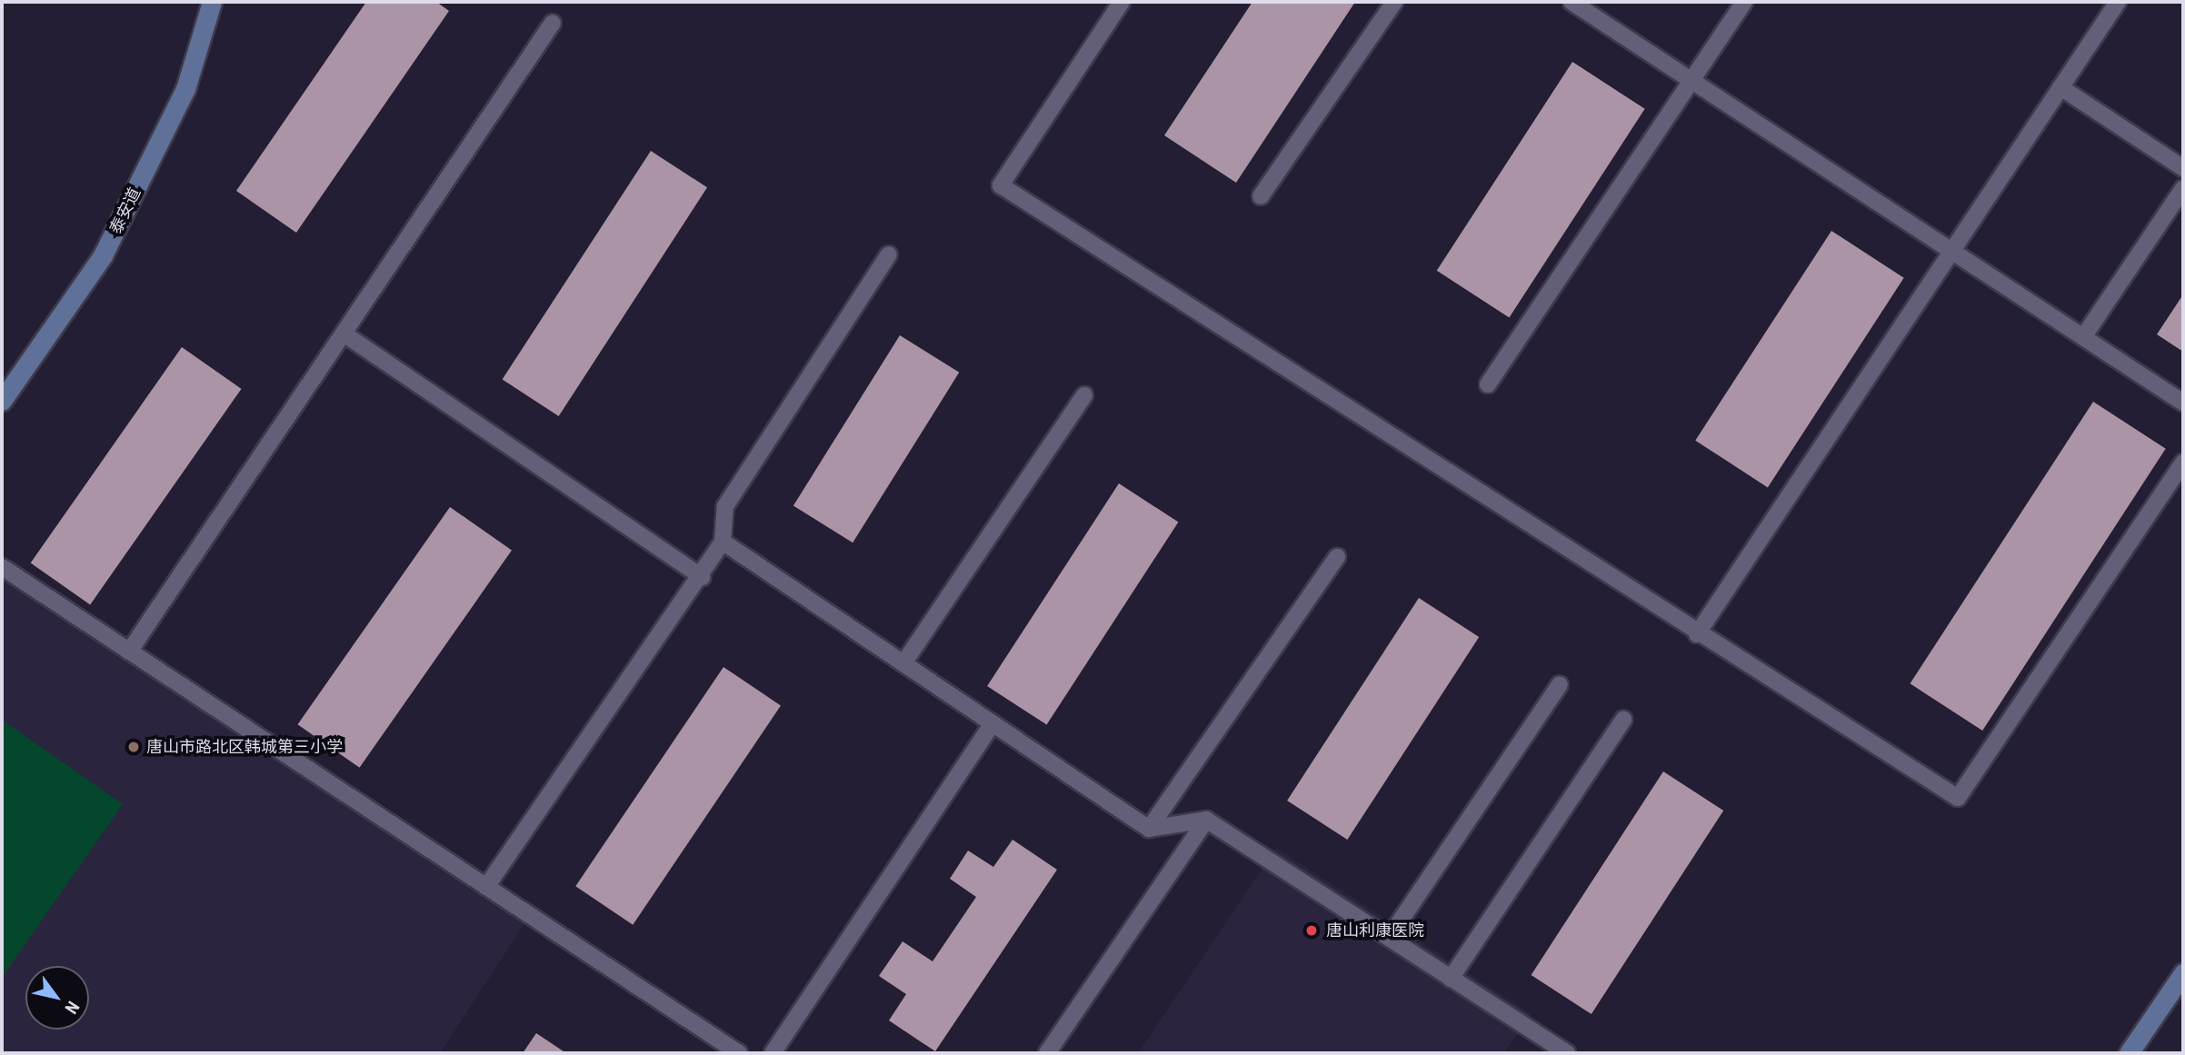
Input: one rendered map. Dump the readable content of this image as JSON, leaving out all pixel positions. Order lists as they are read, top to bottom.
{
  "streets": {
    "street": ["泰安道"]
  },
  "places": ["唐山市路北区韩城第三小学", "唐山利康医院"],
  "north": "bottom right"
}
